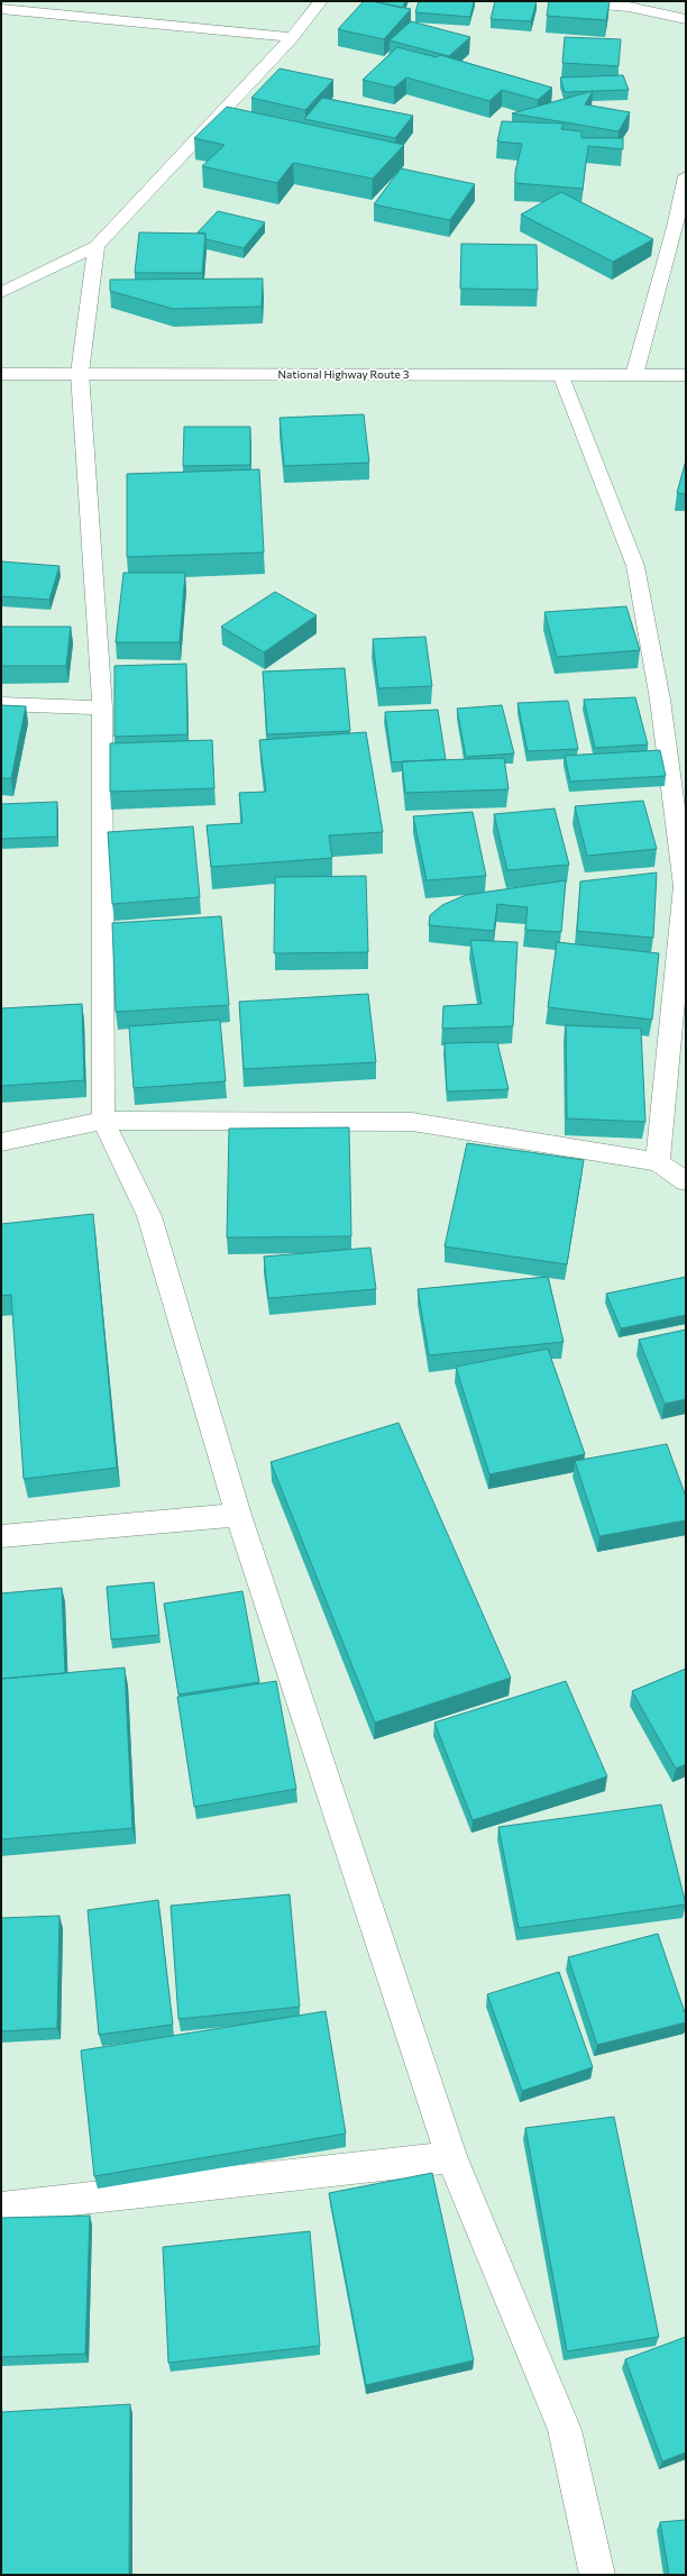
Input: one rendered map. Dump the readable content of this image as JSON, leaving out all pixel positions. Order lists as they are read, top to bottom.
{
  "streets": {
    "main road": ["National Highway Route 3"]
  }
}
